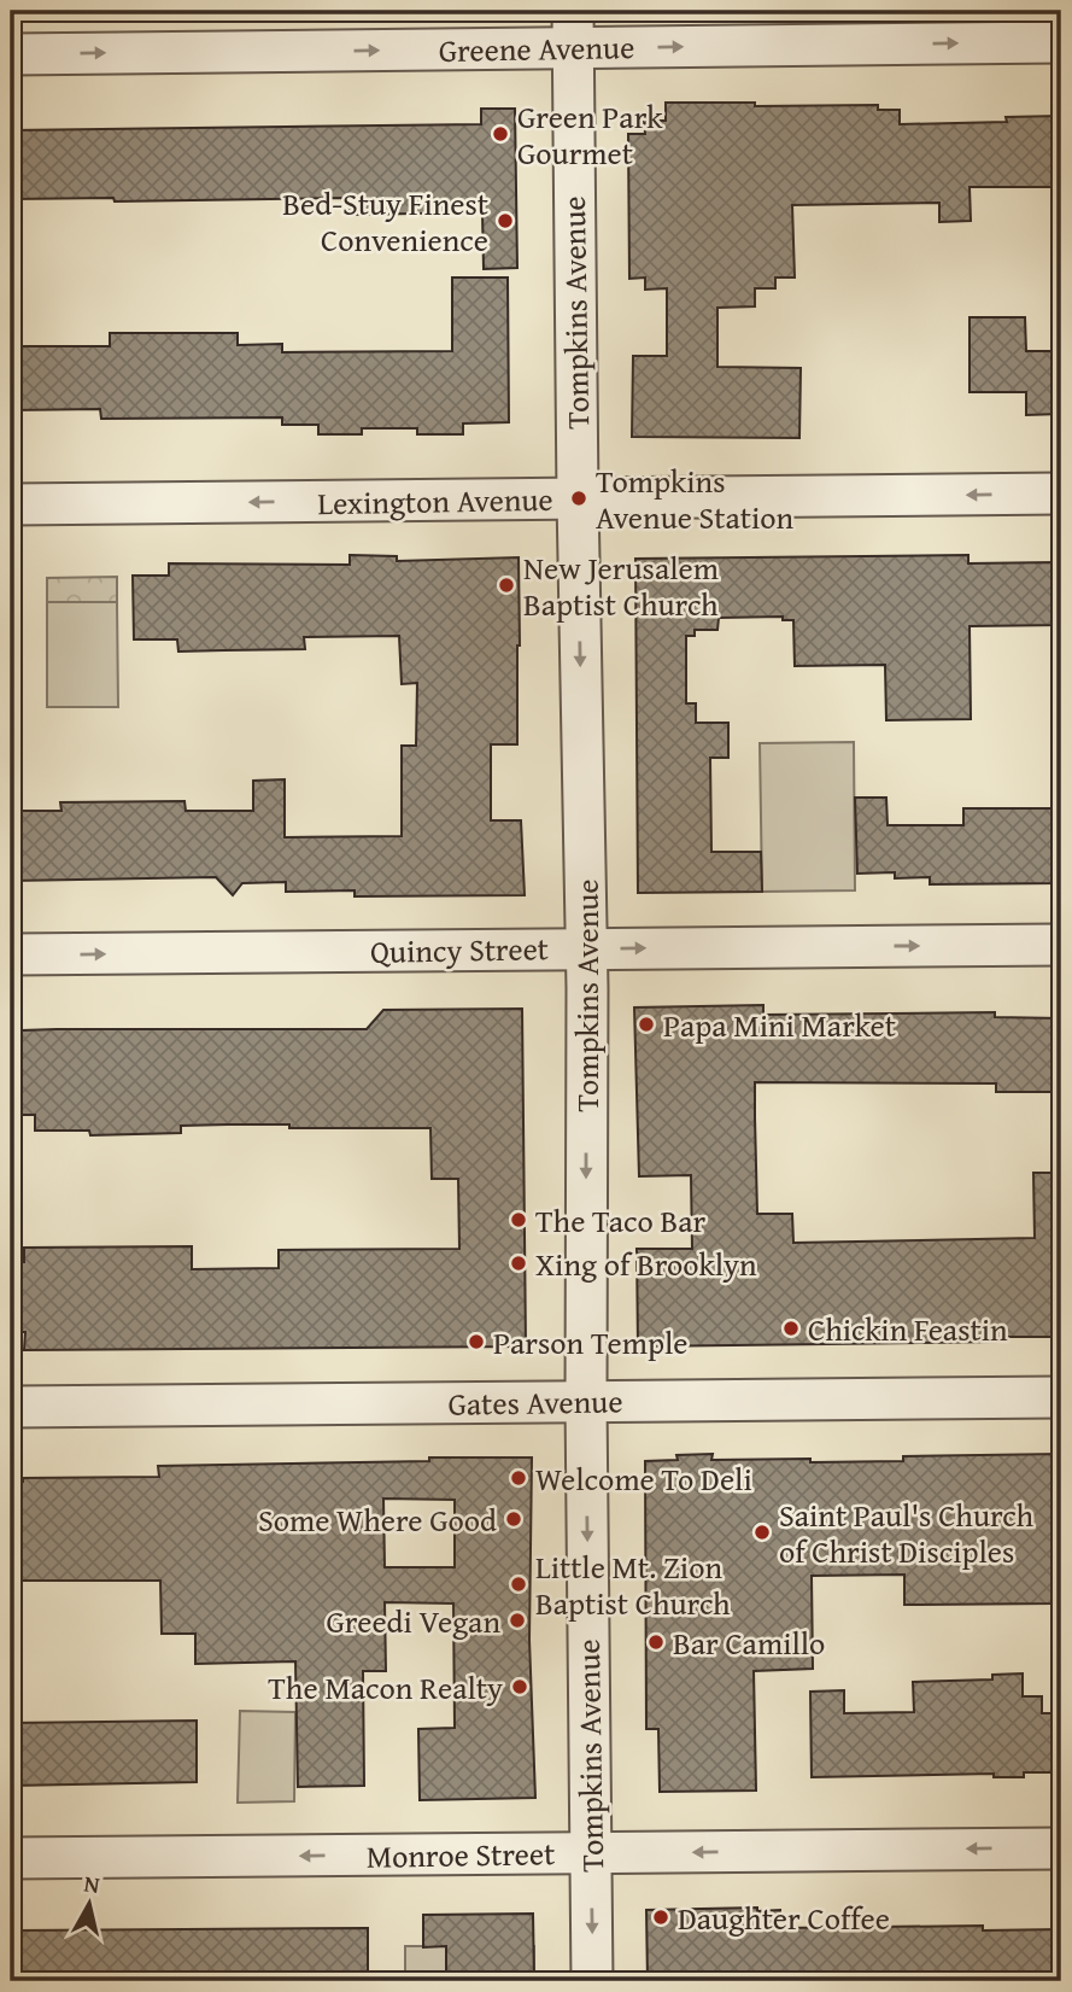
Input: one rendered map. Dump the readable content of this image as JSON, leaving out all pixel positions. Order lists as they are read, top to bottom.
{
  "streets": {
    "street": [
      "Greene Avenue",
      "Tompkins Avenue",
      "Lexington Avenue",
      "Quincy Street",
      "Gates Avenue",
      "Monroe Street"
    ]
  },
  "crossings": [
    ["Greene Avenue", "Tompkins Avenue"],
    ["Tompkins Avenue", "Lexington Avenue"],
    ["Tompkins Avenue", "Quincy Street"],
    ["Tompkins Avenue", "Gates Avenue"],
    ["Tompkins Avenue", "Monroe Street"]
  ],
  "one_way": [
    "Greene Avenue",
    "Tompkins Avenue",
    "Lexington Avenue",
    "Quincy Street",
    "Monroe Street"
  ],
  "places": [
    "Green Park Gourmet",
    "Bed-Stuy Finest Convenience",
    "Tompkins Avenue Station",
    "New Jerusalem Baptist Church",
    "Papa Mini Market",
    "The Taco Bar",
    "Xing of Brooklyn",
    "Chickin Feastin",
    "Parson Temple",
    "Welcome To Deli",
    "Some Where Good",
    "Saint Paul's Church of Christ Disciples",
    "Little Mt. Zion Baptist Church",
    "Greedi Vegan",
    "Bar Camillo",
    "The Macon Realty",
    "Daughter Coffee"
  ],
  "north": "top"
}
